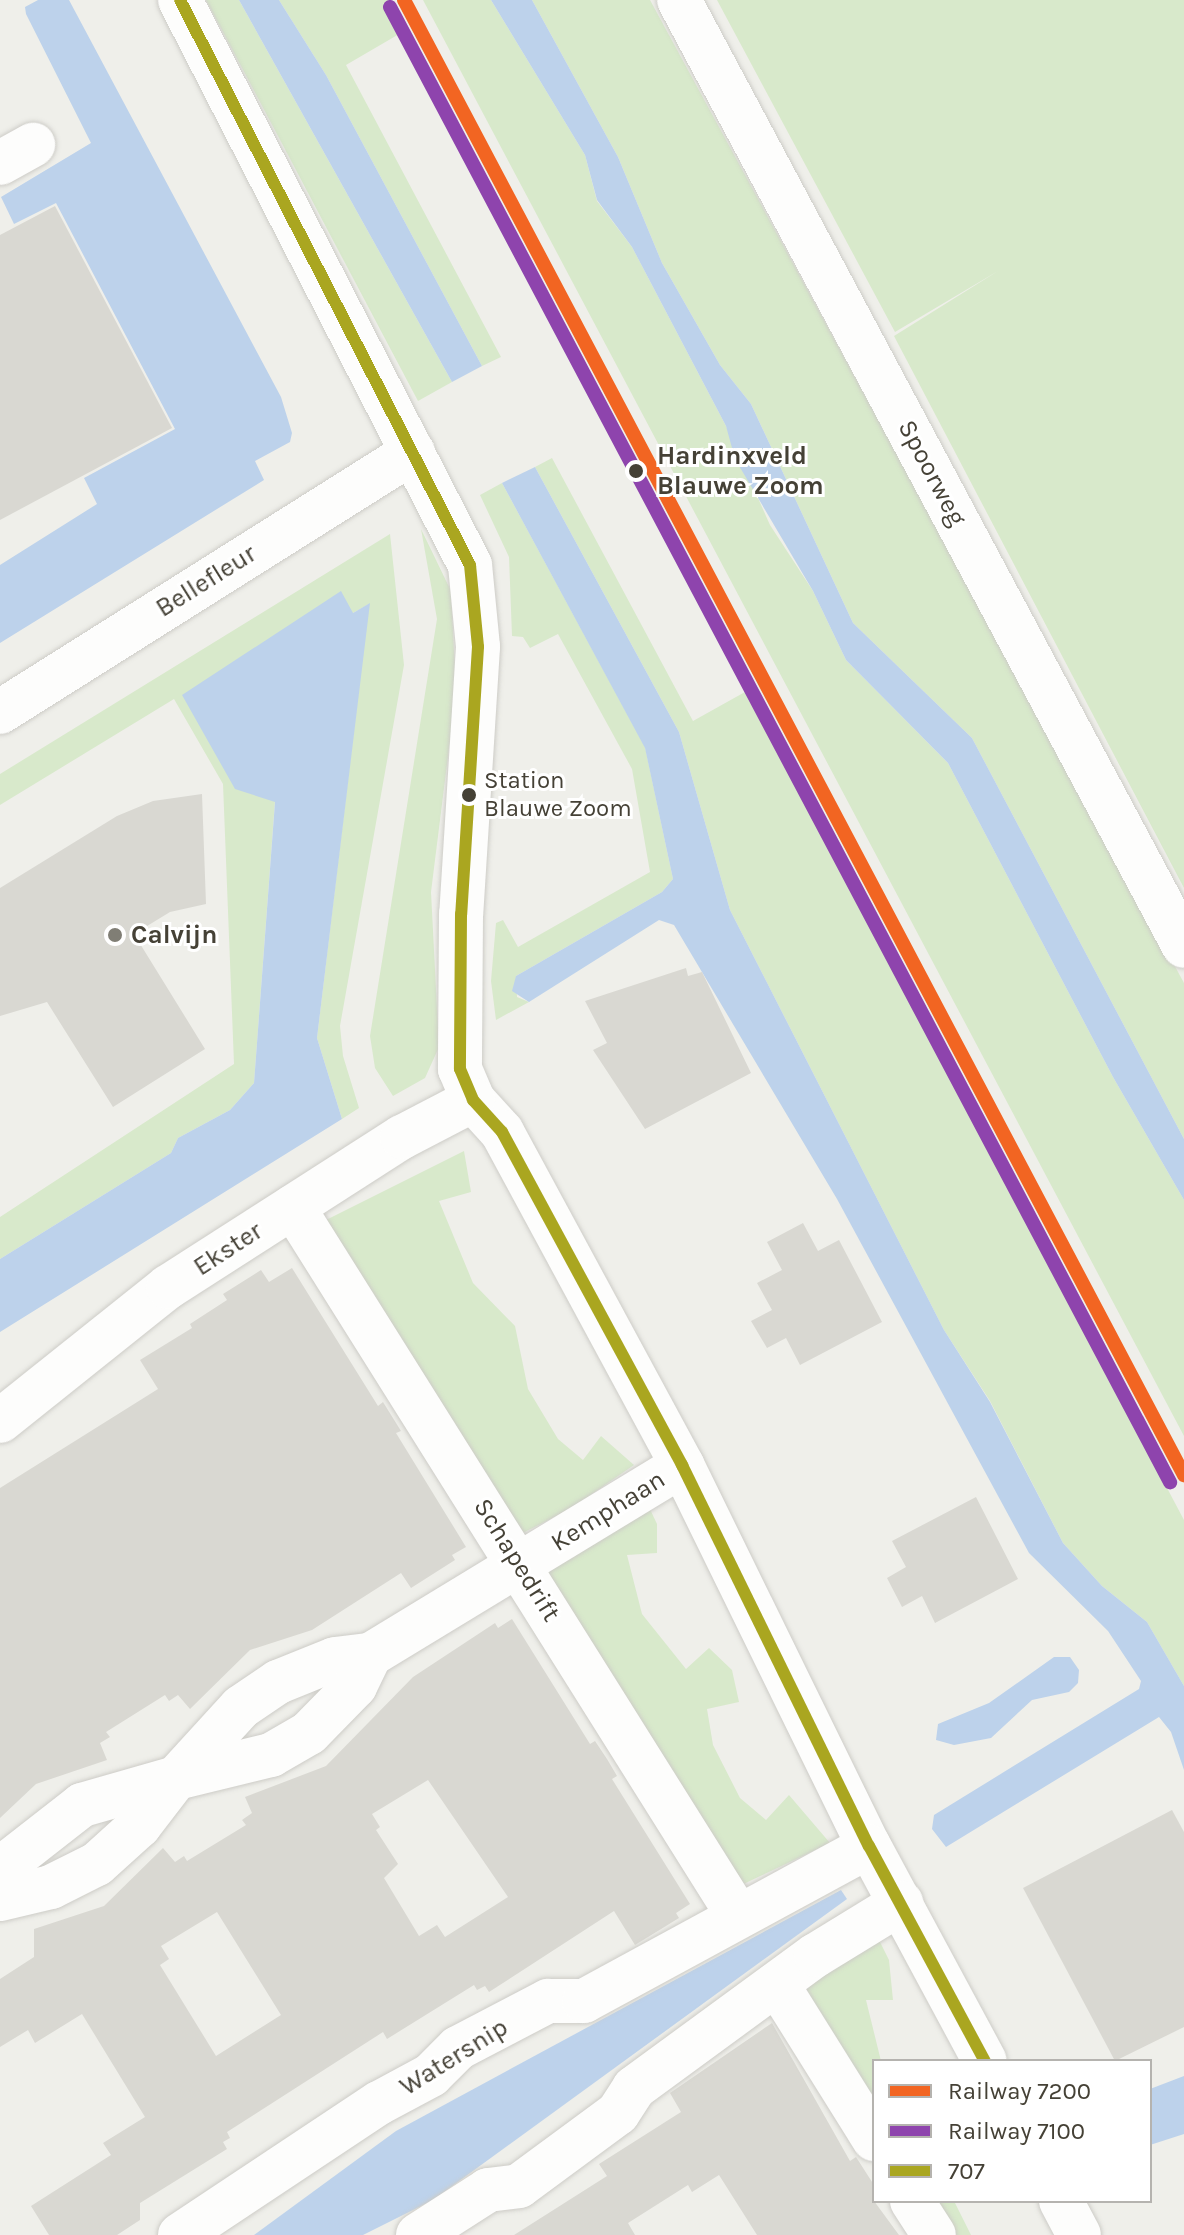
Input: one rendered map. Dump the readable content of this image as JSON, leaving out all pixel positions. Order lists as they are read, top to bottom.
{
  "streets": {
    "street": [
      "Spoorweg",
      "Bellefleur",
      "Ekster",
      "Kemphaan",
      "Schapedrift",
      "Watersnip"
    ]
  },
  "crossings": [
    ["Ekster", "Schapedrift"],
    ["Kemphaan", "Schapedrift"],
    ["Schapedrift", "Watersnip"]
  ],
  "places": ["Hardinxveld Blauwe Zoom", "Station Blauwe Zoom", "Calvijn"],
  "lines": ["rail line 7200", "transit line 707", "rail line 7100"],
  "legend": ["Railway 7200", "Railway 7100", "707"]
}
